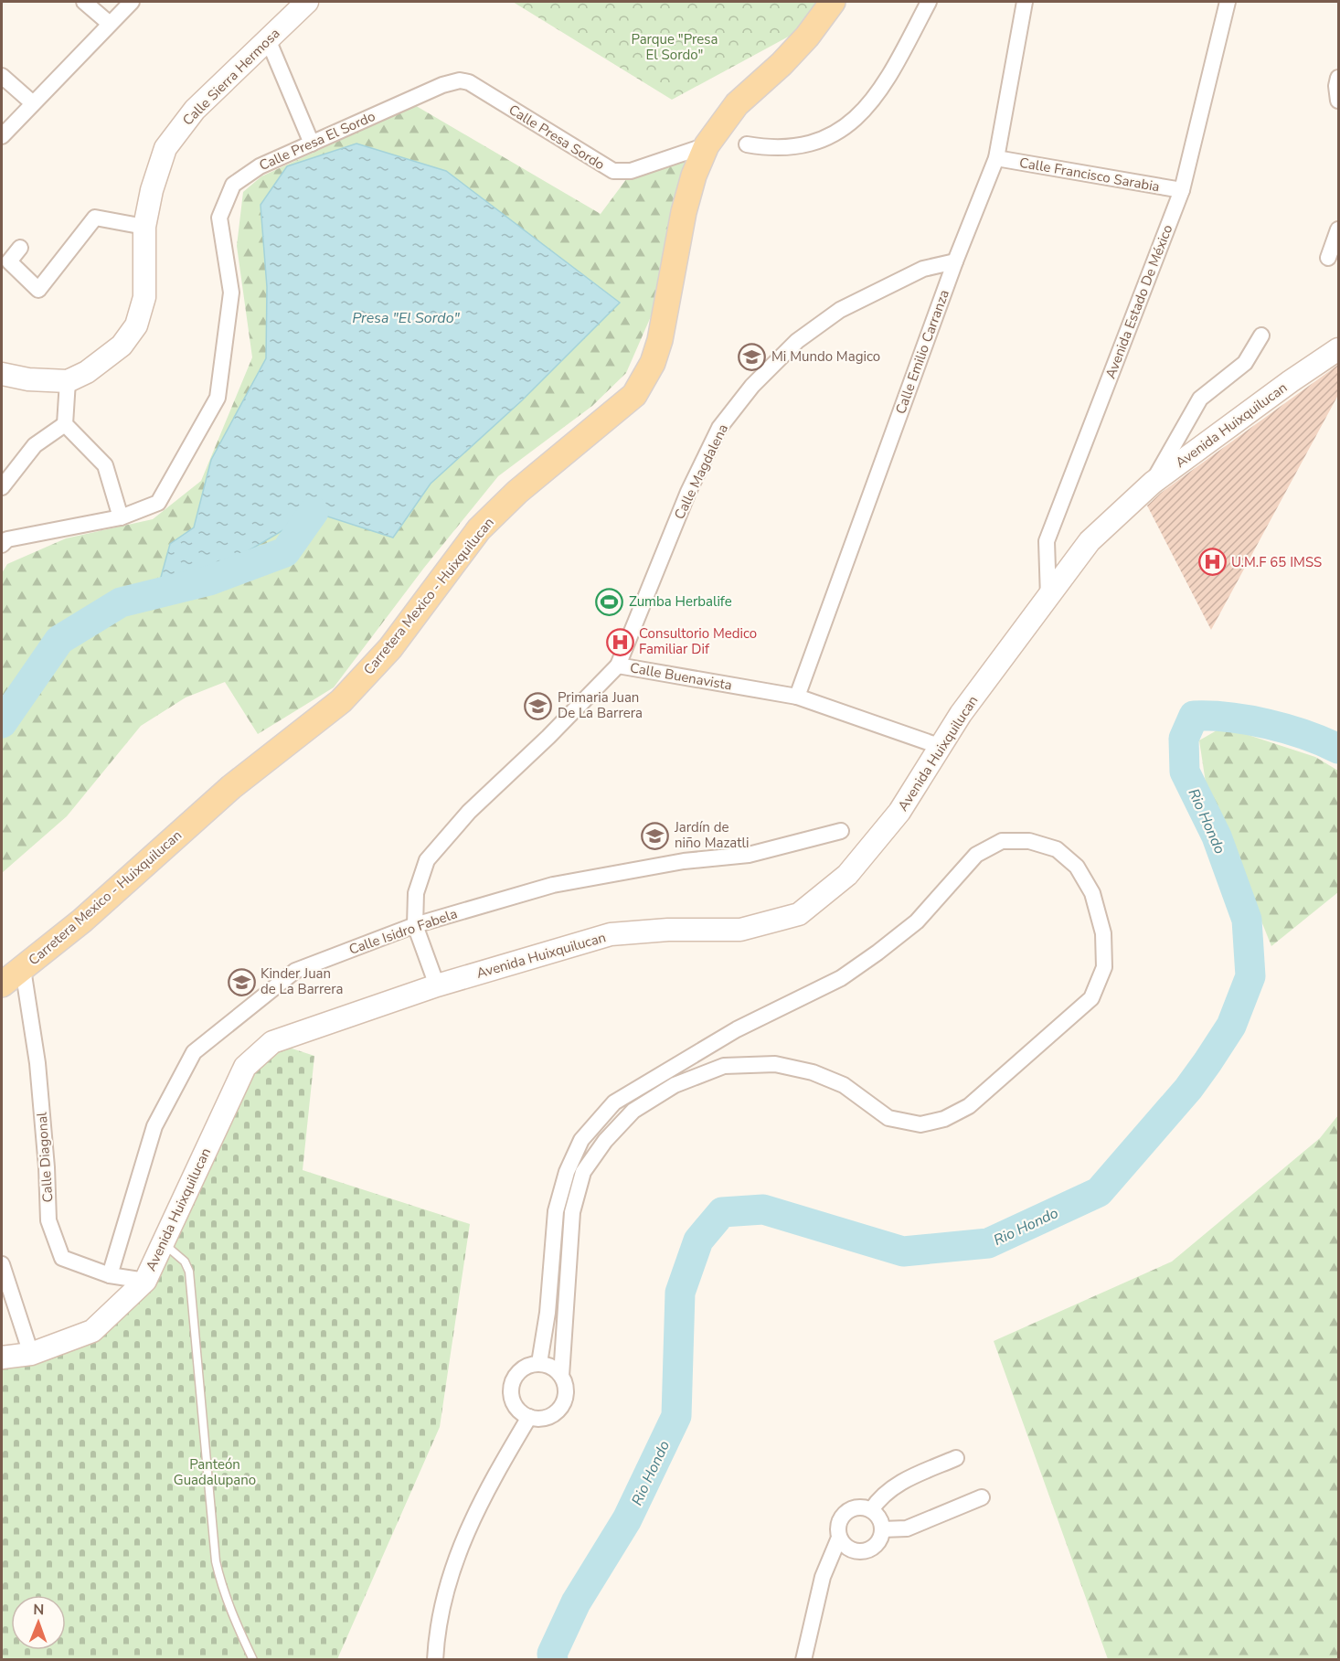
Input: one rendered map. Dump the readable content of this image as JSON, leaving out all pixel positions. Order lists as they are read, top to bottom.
{
  "streets": {
    "main road": ["Carretera Mexico - Huixquilucan"],
    "street": [
      "Calle Sierra Hermosa",
      "Calle Presa Sordo",
      "Calle Presa El Sordo",
      "Calle Francisco Sarabia",
      "Avenida Estado De México",
      "Calle Emilio Carranza",
      "Avenida Huixquilucan",
      "Calle Magdalena",
      "Calle Buenavista",
      "Calle Isidro Fabela",
      "Calle Diagonal"
    ]
  },
  "crossings": [
    ["Calle Presa Sordo", "Calle Presa El Sordo"],
    ["Calle Presa Sordo", "Carretera Mexico - Huixquilucan"],
    ["Calle Francisco Sarabia", "Avenida Estado De México"],
    ["Calle Francisco Sarabia", "Calle Emilio Carranza"],
    ["Avenida Estado De México", "Avenida Huixquilucan"],
    ["Calle Emilio Carranza", "Calle Magdalena"],
    ["Calle Emilio Carranza", "Calle Buenavista"],
    ["Avenida Huixquilucan", "Calle Buenavista"],
    ["Avenida Huixquilucan", "Calle Diagonal"],
    ["Calle Magdalena", "Calle Buenavista"],
    ["Carretera Mexico - Huixquilucan", "Calle Diagonal"],
    ["Calle Buenavista", "Calle Isidro Fabela"],
    ["Calle Isidro Fabela", "Calle Diagonal"]
  ],
  "water": ["Presa \"El Sordo\"", "Rio Hondo"],
  "parks": ["Parque \"Presa El Sordo\"", "Panteón Guadalupano"],
  "places": {
    "school or university": [
      "Mi Mundo Magico",
      "Primaria Juan De La Barrera",
      "Jardín de niño Mazatli",
      "Kinder Juan de La Barrera"
    ],
    "hospital": ["U.M.F 65 IMSS", "Consultorio Medico Familiar Dif"],
    "sports": ["Zumba Herbalife"]
  },
  "north": "top"
}
